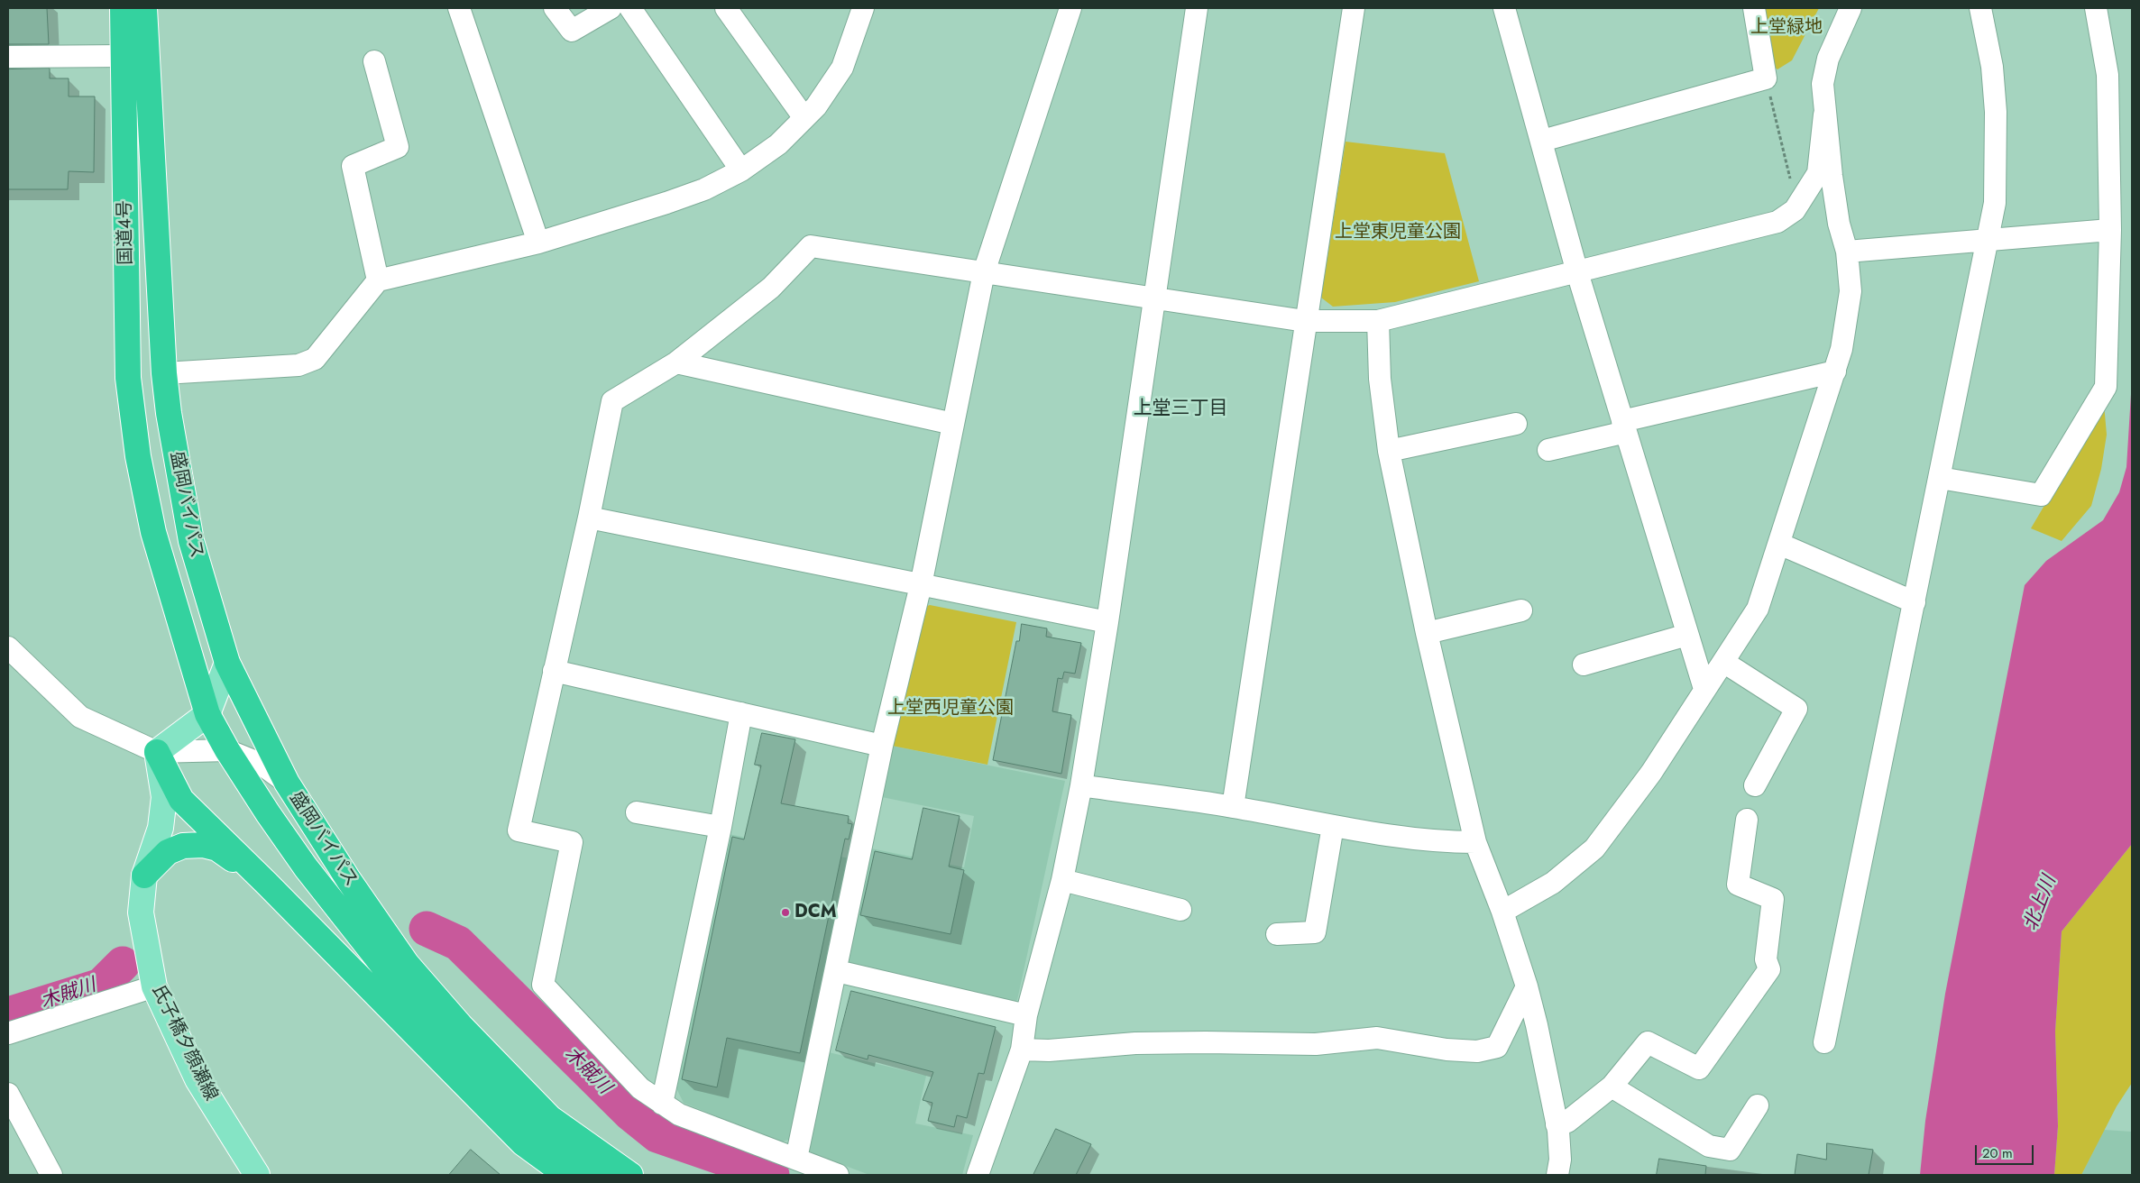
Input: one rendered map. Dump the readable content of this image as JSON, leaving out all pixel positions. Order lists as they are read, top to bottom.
{
  "streets": {
    "highway": ["国道4号", "盛岡バイパス"],
    "main road": ["氏子橋夕顔瀬線"]
  },
  "crossings": [
    ["国道4号", "盛岡バイパス"]
  ],
  "districts": ["上堂三丁目"],
  "water": ["北上川", "木賊川"],
  "parks": ["上堂緑地", "上堂東児童公園", "上堂西児童公園"],
  "places": ["DCM"],
  "scale_bar": "20 m"
}
